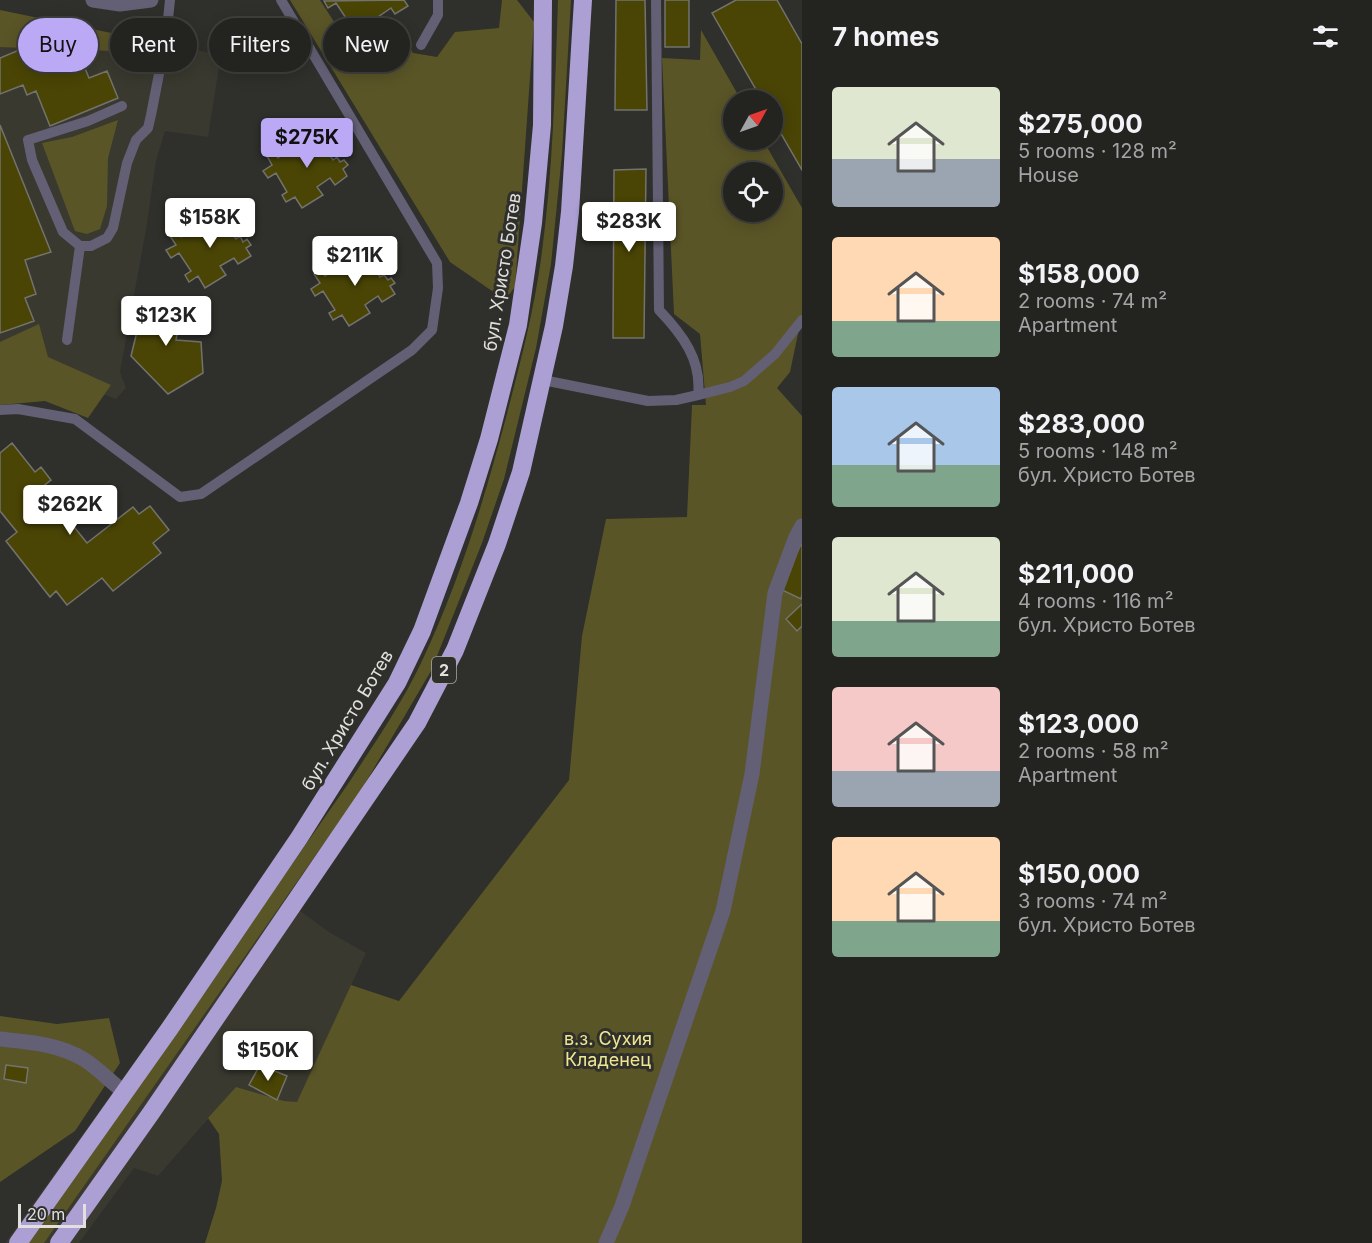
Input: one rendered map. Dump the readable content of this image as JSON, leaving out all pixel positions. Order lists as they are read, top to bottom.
{
  "streets": {
    "highway": ["бул. Христо Ботев", "2"]
  },
  "parks": ["в.з. Сухия Кладенец"],
  "scale_bar": "20 m",
  "north": "top right",
  "page": {
    "heading": "7 homes",
    "chip": [
      "Buy",
      "Rent",
      "Filters",
      "New"
    ],
    "list": [
      {
        "name": "$275,000",
        "note": "5 rooms · 128 m² · House"
      },
      {
        "name": "$158,000",
        "note": "2 rooms · 74 m² · Apartment"
      },
      {
        "name": "$283,000",
        "note": "5 rooms · 148 m² · бул. Христо Ботев"
      },
      {
        "name": "$211,000",
        "note": "4 rooms · 116 m² · бул. Христо Ботев"
      },
      {
        "name": "$123,000",
        "note": "2 rooms · 58 m² · Apartment"
      },
      {
        "name": "$150,000",
        "note": "3 rooms · 74 m² · бул. Христо Ботев"
      }
    ],
    "price": [
      "$275K",
      "$158K",
      "$283K",
      "$211K",
      "$123K",
      "$262K",
      "$150K"
    ],
    "scale": "20 m"
  }
}
